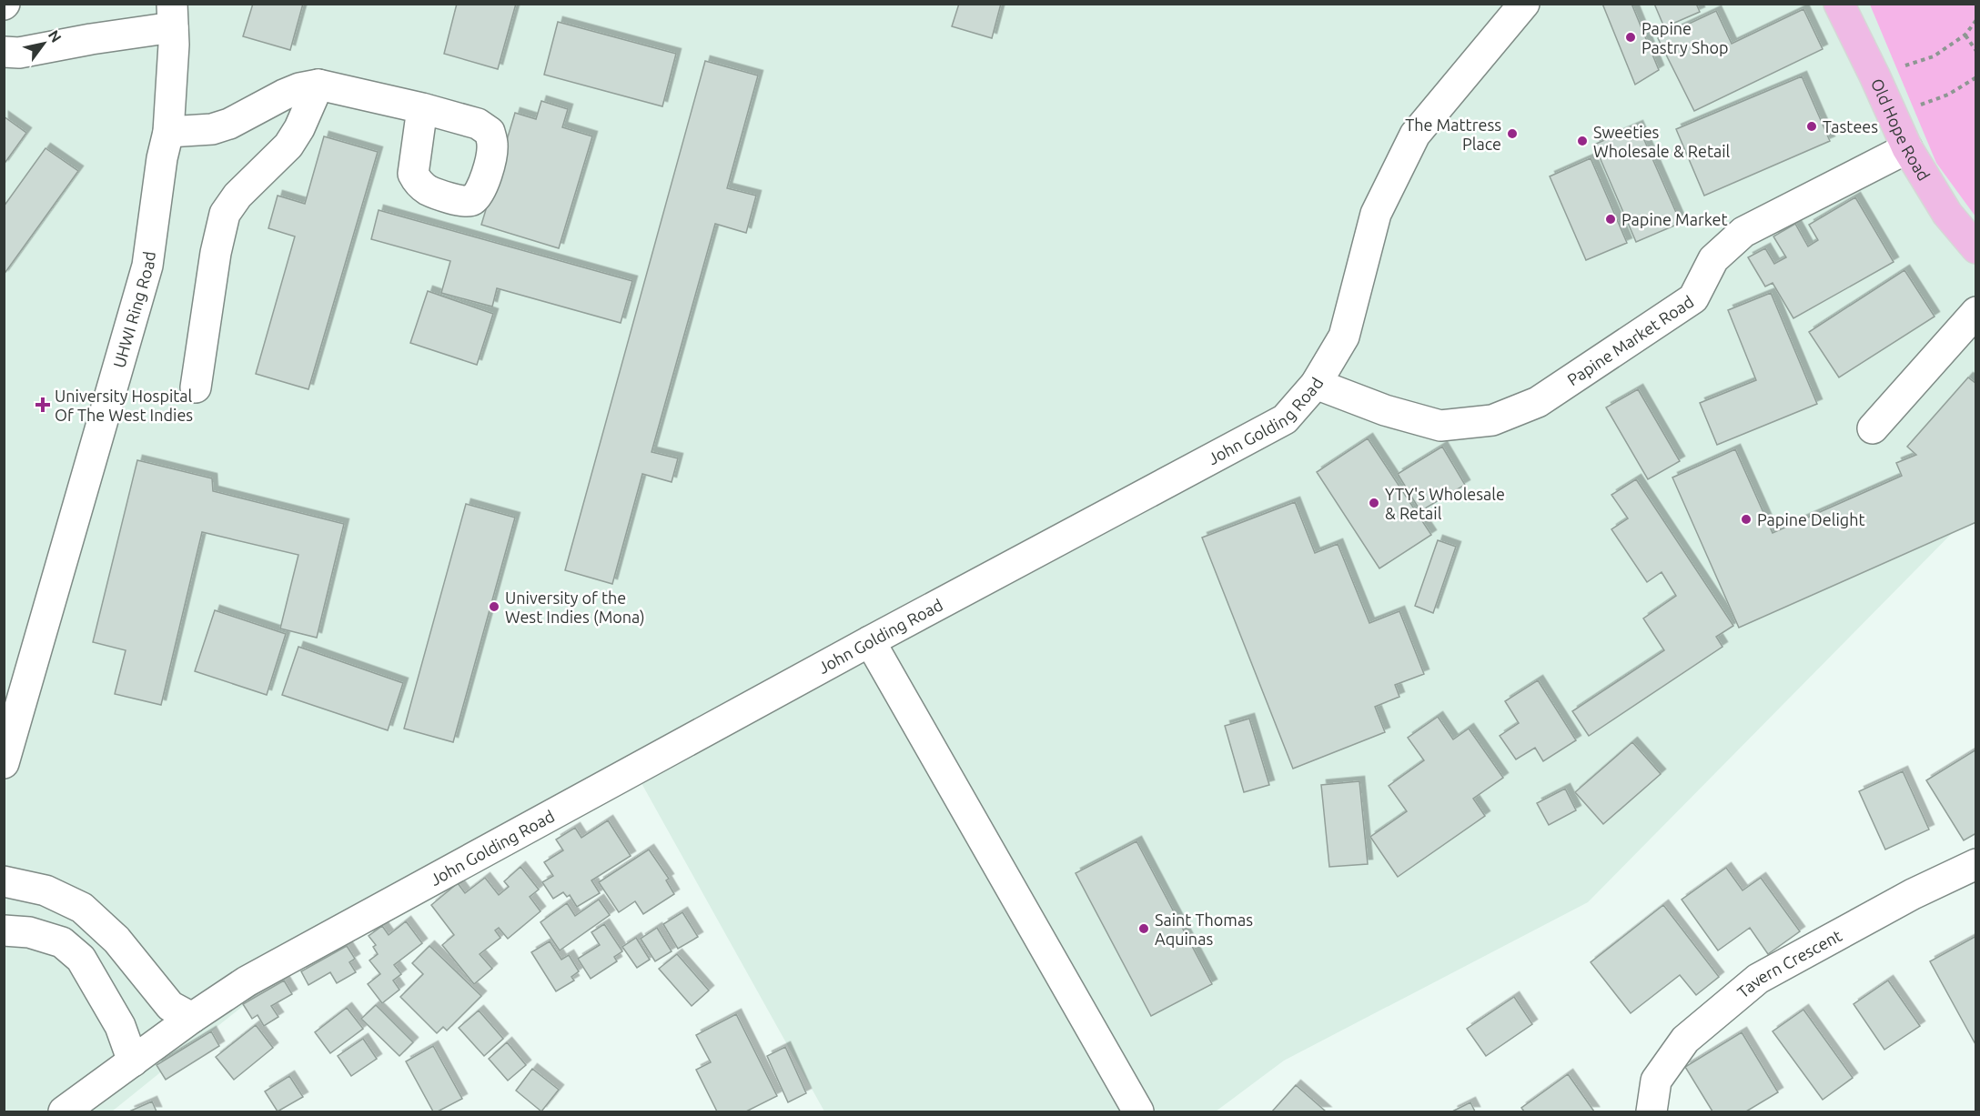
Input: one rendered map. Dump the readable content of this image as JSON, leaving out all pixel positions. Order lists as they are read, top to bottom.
{
  "streets": {
    "main road": ["Old Hope Road"],
    "street": [
      "UHWI Ring Road",
      "Papine Market Road",
      "John Golding Road",
      "Tavern Crescent"
    ]
  },
  "crossings": [
    ["Old Hope Road", "Papine Market Road"],
    ["Papine Market Road", "John Golding Road"]
  ],
  "places": {
    "other": [
      "Papine Pastry Shop",
      "Tastees",
      "The Mattress Place",
      "Sweeties Wholesale & Retail",
      "Papine Market",
      "YTY's Wholesale & Retail",
      "Papine Delight",
      "University of the West Indies (Mona)",
      "Saint Thomas Aquinas"
    ],
    "health": ["University Hospital Of The West Indies"]
  },
  "north": "top right"
}
